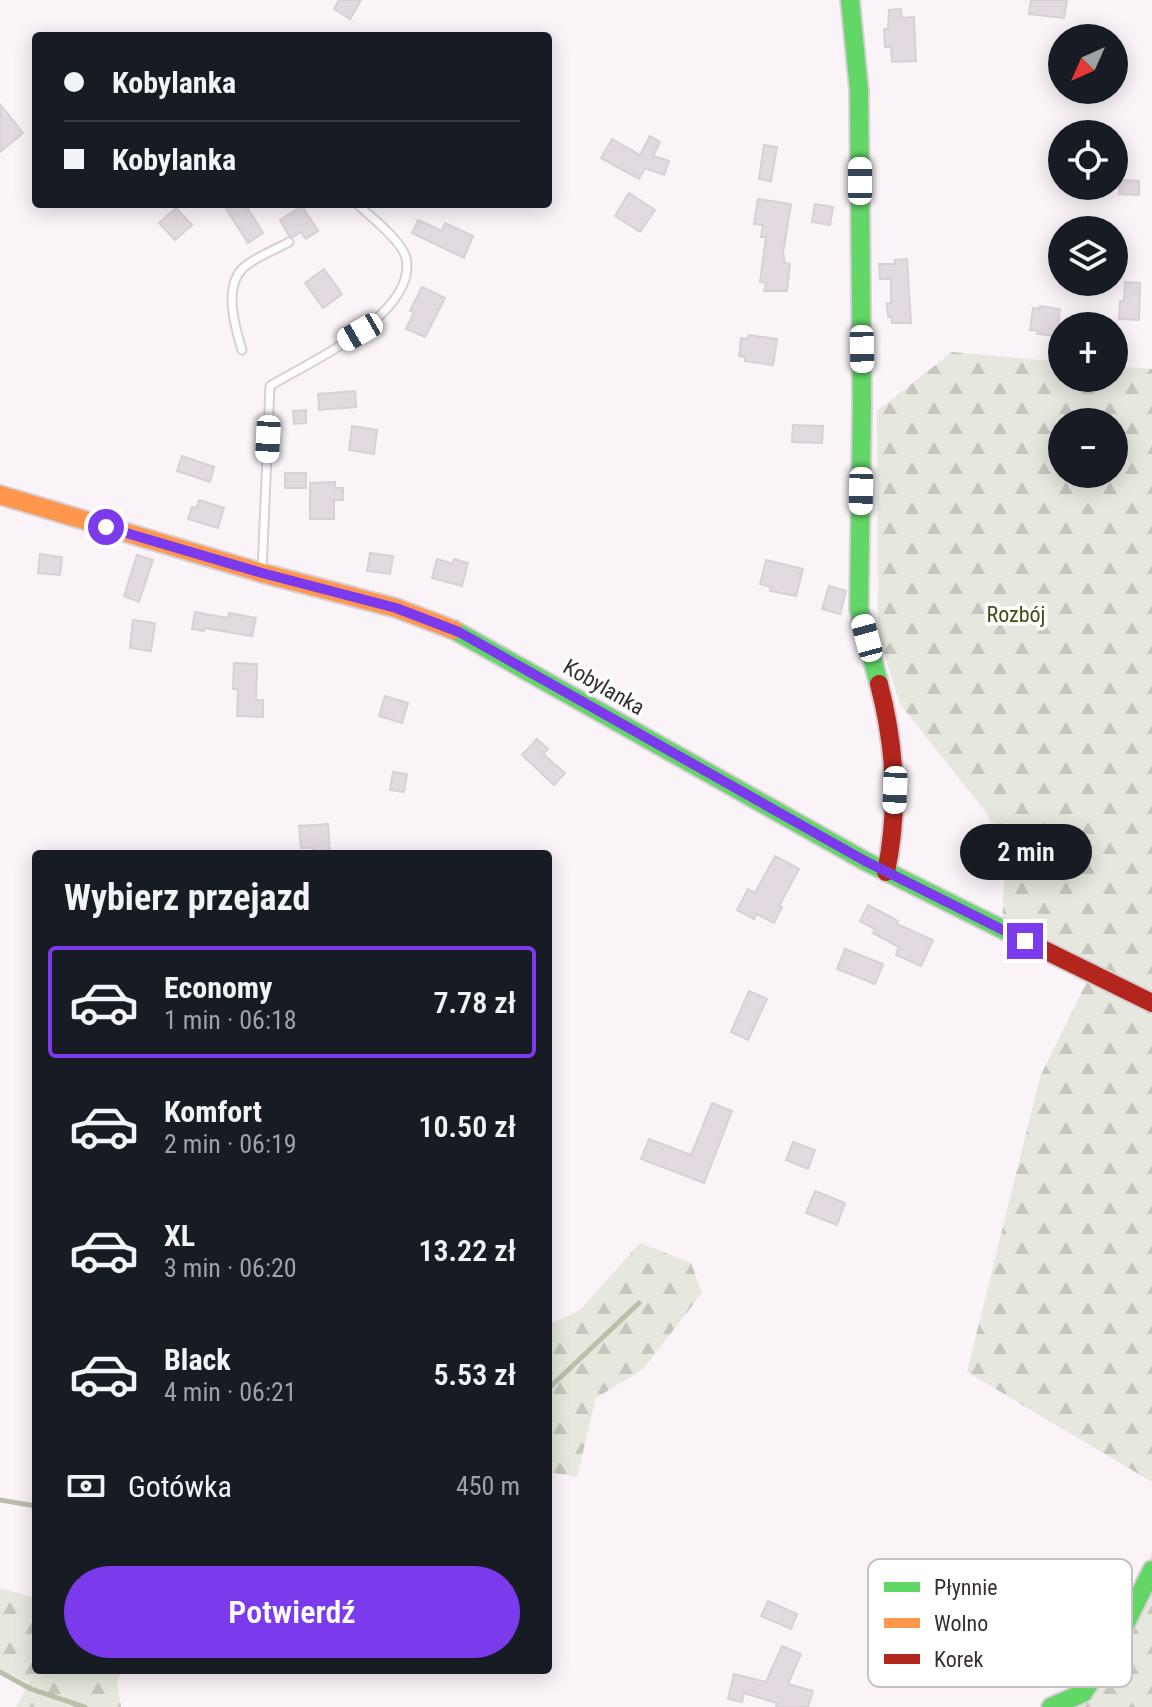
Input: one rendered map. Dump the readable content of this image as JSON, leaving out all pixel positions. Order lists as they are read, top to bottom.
{
  "streets": {
    "street": ["Kobylanka"]
  },
  "parks": ["Rozbój"],
  "legend": ["Płynnie", "Wolno", "Korek"],
  "north": "bottom left",
  "page": {
    "map_buttons": ["+", "−"],
    "banner": ["Kobylanka", "Kobylanka"],
    "bubble": "2 min",
    "heading": "Wybierz przejazd",
    "list": [
      {
        "name": "Economy",
        "note": "1 min · 06:18",
        "value": "7.78 zł"
      },
      {
        "name": "Komfort",
        "note": "2 min · 06:19",
        "value": "10.50 zł"
      },
      {
        "name": "XL",
        "note": "3 min · 06:20",
        "value": "13.22 zł"
      },
      {
        "name": "Black",
        "note": "4 min · 06:21",
        "value": "5.53 zł"
      }
    ],
    "pay": ["Gotówka", "450 m"],
    "buttons": "Potwierdź"
  }
}
